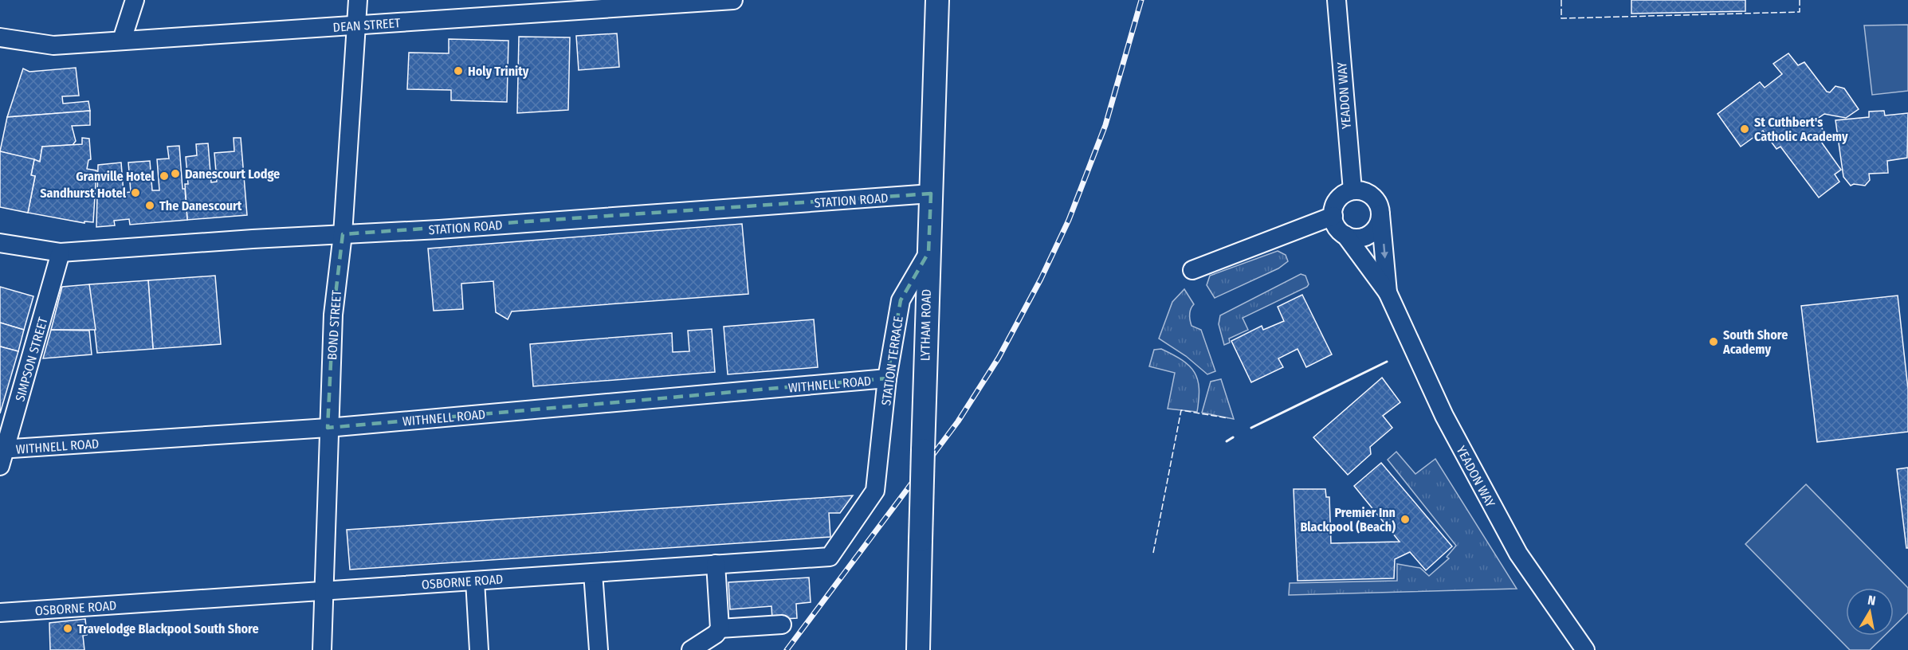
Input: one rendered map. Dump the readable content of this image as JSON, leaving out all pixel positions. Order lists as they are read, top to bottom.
{
  "streets": {
    "main road": ["LYTHAM ROAD"],
    "street": [
      "DEAN STREET",
      "YEADON WAY",
      "STATION ROAD",
      "BOND STREET",
      "SIMPSON STREET",
      "STATION TERRACE",
      "WITHNELL ROAD",
      "OSBORNE ROAD"
    ]
  },
  "crossings": [
    ["DEAN STREET", "BOND STREET"],
    ["STATION ROAD", "BOND STREET"],
    ["STATION ROAD", "LYTHAM ROAD"],
    ["STATION ROAD", "SIMPSON STREET"],
    ["BOND STREET", "WITHNELL ROAD"],
    ["BOND STREET", "OSBORNE ROAD"],
    ["LYTHAM ROAD", "STATION TERRACE"],
    ["SIMPSON STREET", "WITHNELL ROAD"],
    ["STATION TERRACE", "WITHNELL ROAD"],
    ["STATION TERRACE", "OSBORNE ROAD"]
  ],
  "places": [
    "Holy Trinity",
    "St Cuthbert's Catholic Academy",
    "Danescourt Lodge",
    "Granville Hotel",
    "Sandhurst Hotel",
    "The Danescourt",
    "South Shore Academy",
    "Premier Inn Blackpool (Beach)",
    "Travelodge Blackpool South Shore"
  ],
  "north": "top"
}
